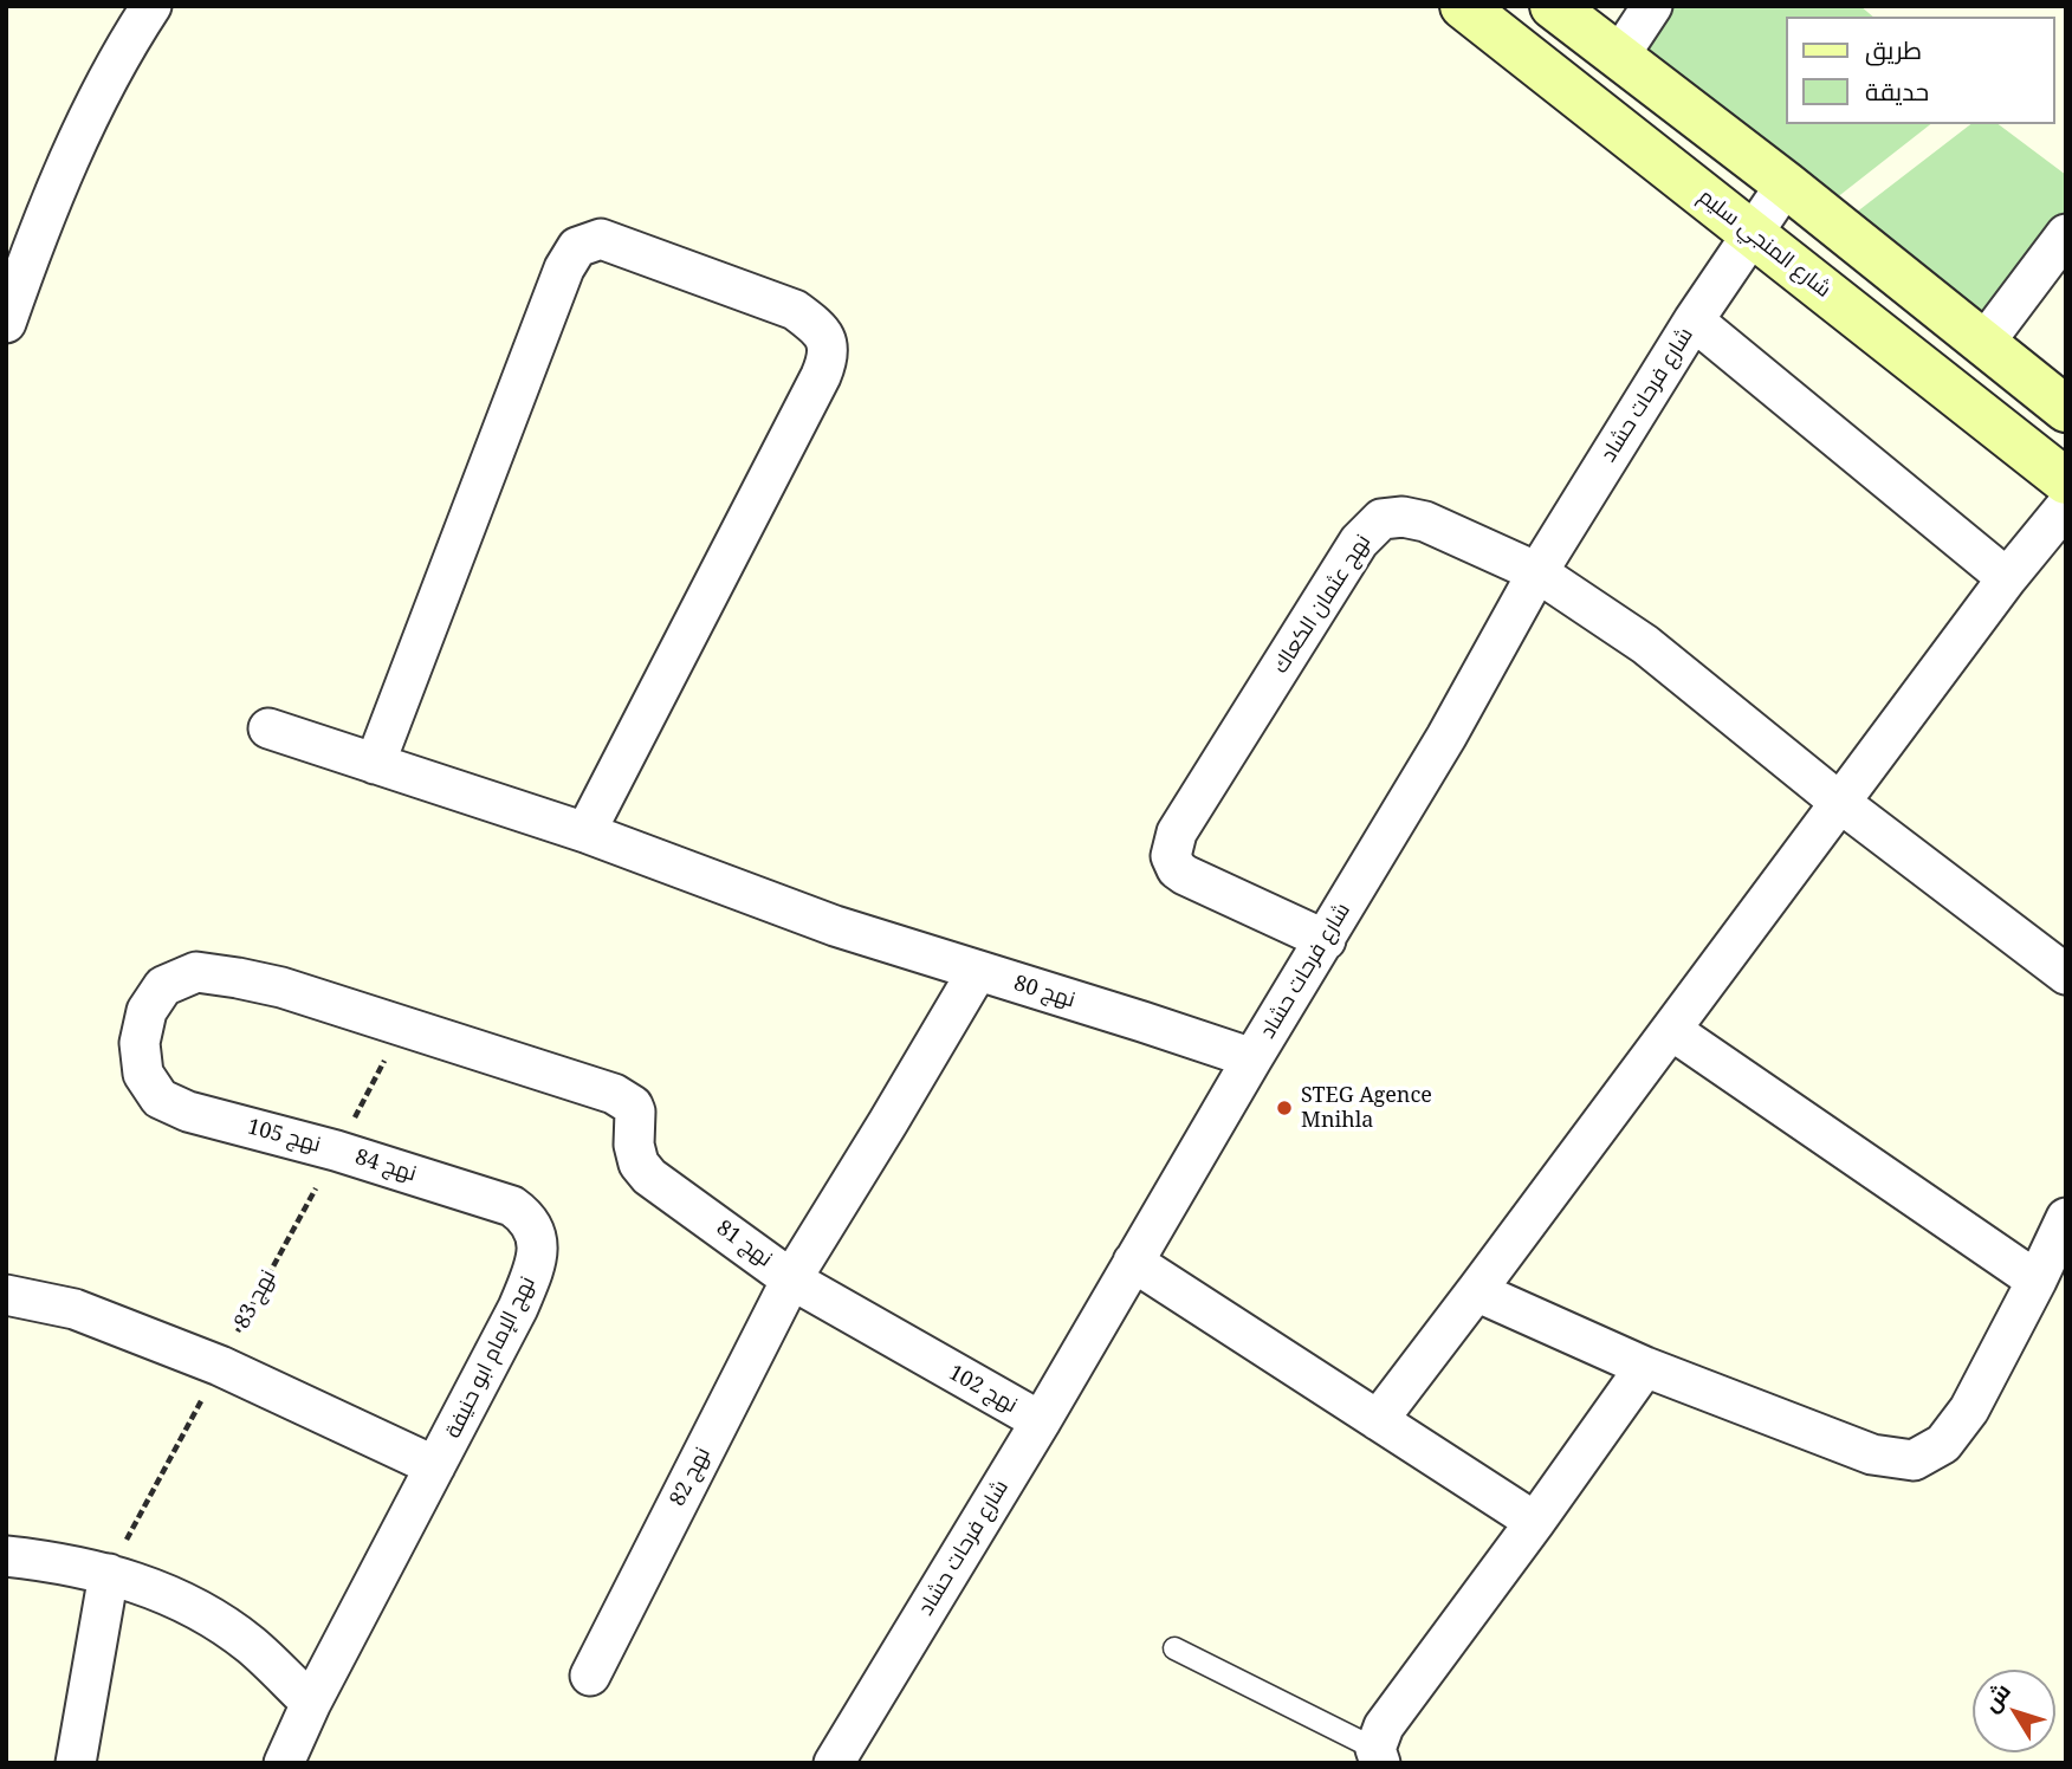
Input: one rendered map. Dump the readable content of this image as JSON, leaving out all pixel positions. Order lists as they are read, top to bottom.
{
  "streets": {
    "main road": ["شارع المنجي سليم"],
    "street": [
      "شارع فرحات حشاد",
      "نهج عثمان الكعاك",
      "نهج 80",
      "نهج 105",
      "نهج 84",
      "نهج 81",
      "نهج الإمام ابو حنيفة",
      "نهج 102",
      "نهج 82"
    ],
    "path": ["نهج 83"]
  },
  "crossings": [
    ["شارع المنجي سليم", "شارع فرحات حشاد"],
    ["شارع فرحات حشاد", "نهج عثمان الكعاك"],
    ["شارع فرحات حشاد", "نهج 80"],
    ["شارع فرحات حشاد", "نهج 102"],
    ["نهج 80", "نهج 82"],
    ["نهج 105", "نهج 84"],
    ["نهج 105", "نهج 81"],
    ["نهج 105", "نهج 83"],
    ["نهج 84", "نهج 83"],
    ["نهج 84", "نهج الإمام ابو حنيفة"],
    ["نهج 81", "نهج 83"],
    ["نهج 81", "نهج 102"],
    ["نهج 81", "نهج 82"]
  ],
  "places": ["STEG Agence Mnihla"],
  "legend": ["طريق", "حديقة"],
  "north": "top left"
}
